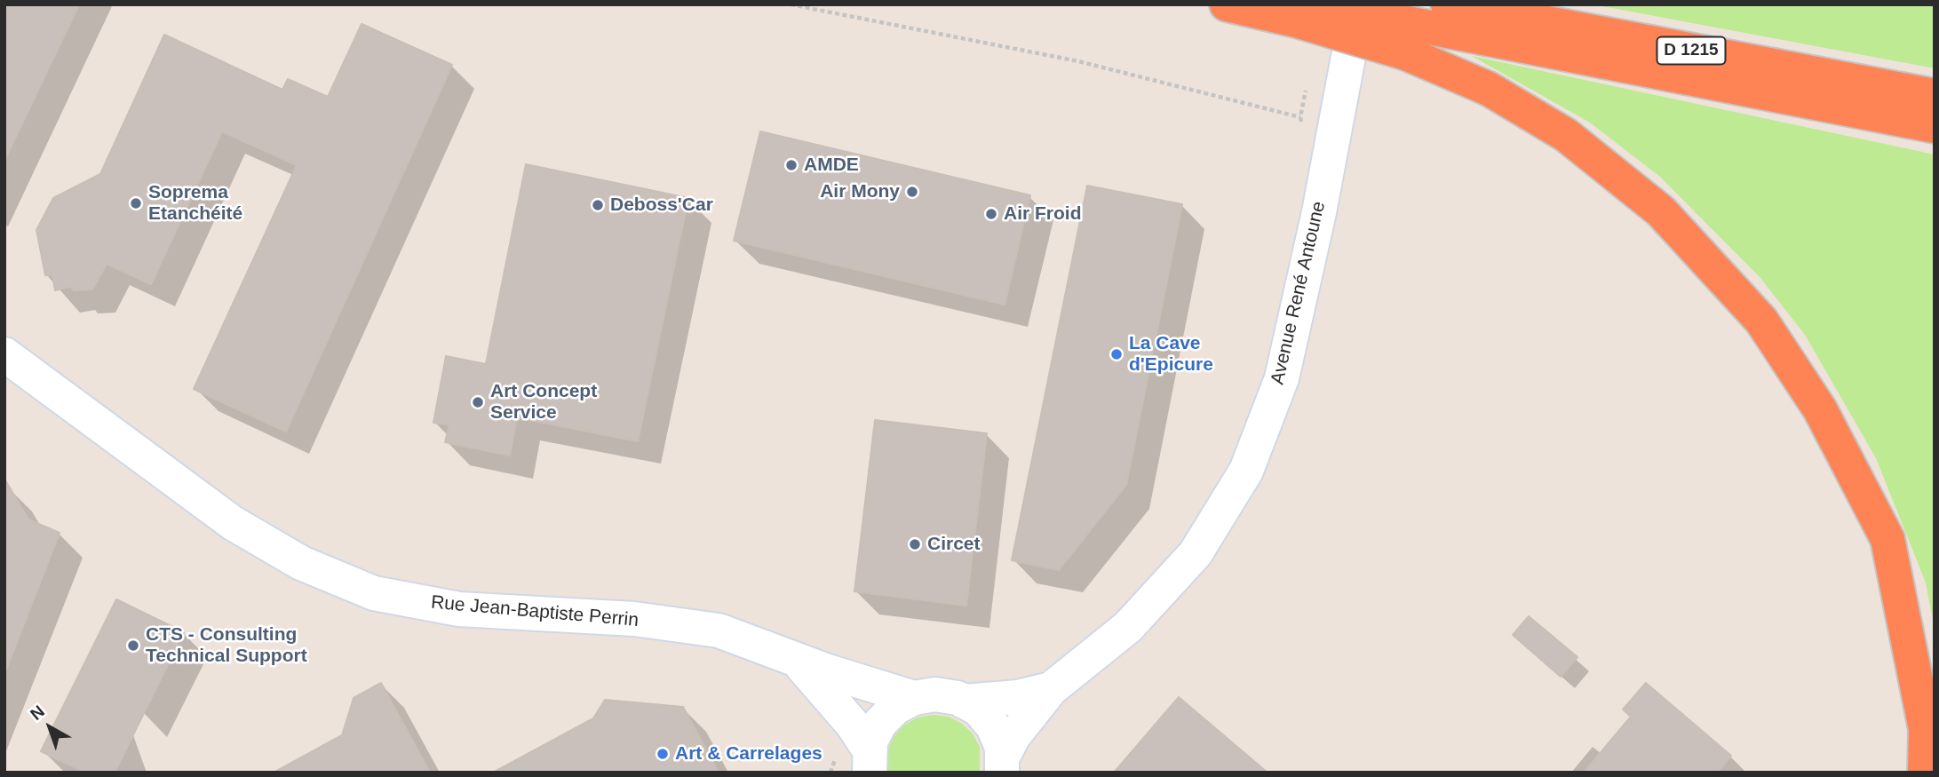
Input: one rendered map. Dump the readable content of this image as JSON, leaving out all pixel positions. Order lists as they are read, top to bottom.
{
  "streets": {
    "highway": ["D 1215"],
    "street": ["Avenue René Antoune", "Rue Jean-Baptiste Perrin"]
  },
  "places": [
    "AMDE",
    "Air Mony",
    "Soprema Etanchéité",
    "Deboss'Car",
    "Air Froid",
    "La Cave d'Epicure",
    "Art Concept Service",
    "Circet",
    "CTS - Consulting Technical Support",
    "Art & Carrelages"
  ],
  "north": "top left"
}
